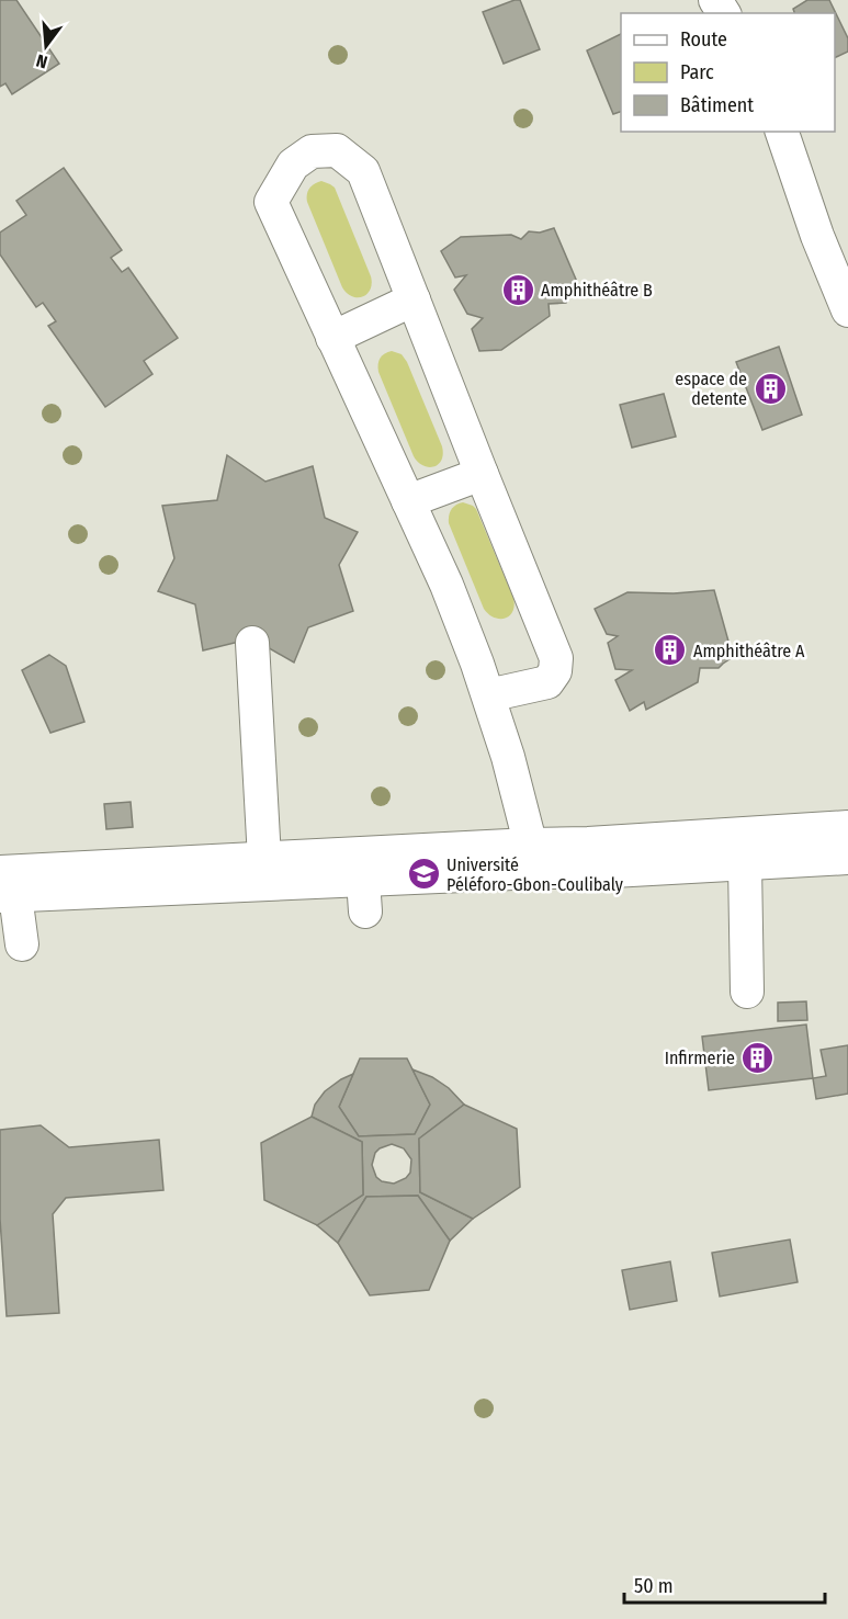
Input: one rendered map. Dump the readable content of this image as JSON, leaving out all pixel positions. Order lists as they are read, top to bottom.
{
  "places": {
    "building": [
      "Amphithéâtre B",
      "espace de detente",
      "Amphithéâtre A",
      "Infirmerie"
    ],
    "school or university": ["Université Péléforo-Gbon-Coulibaly"]
  },
  "legend": ["Route", "Parc", "Bâtiment"],
  "scale_bar": "50 m",
  "north": "bottom"
}
